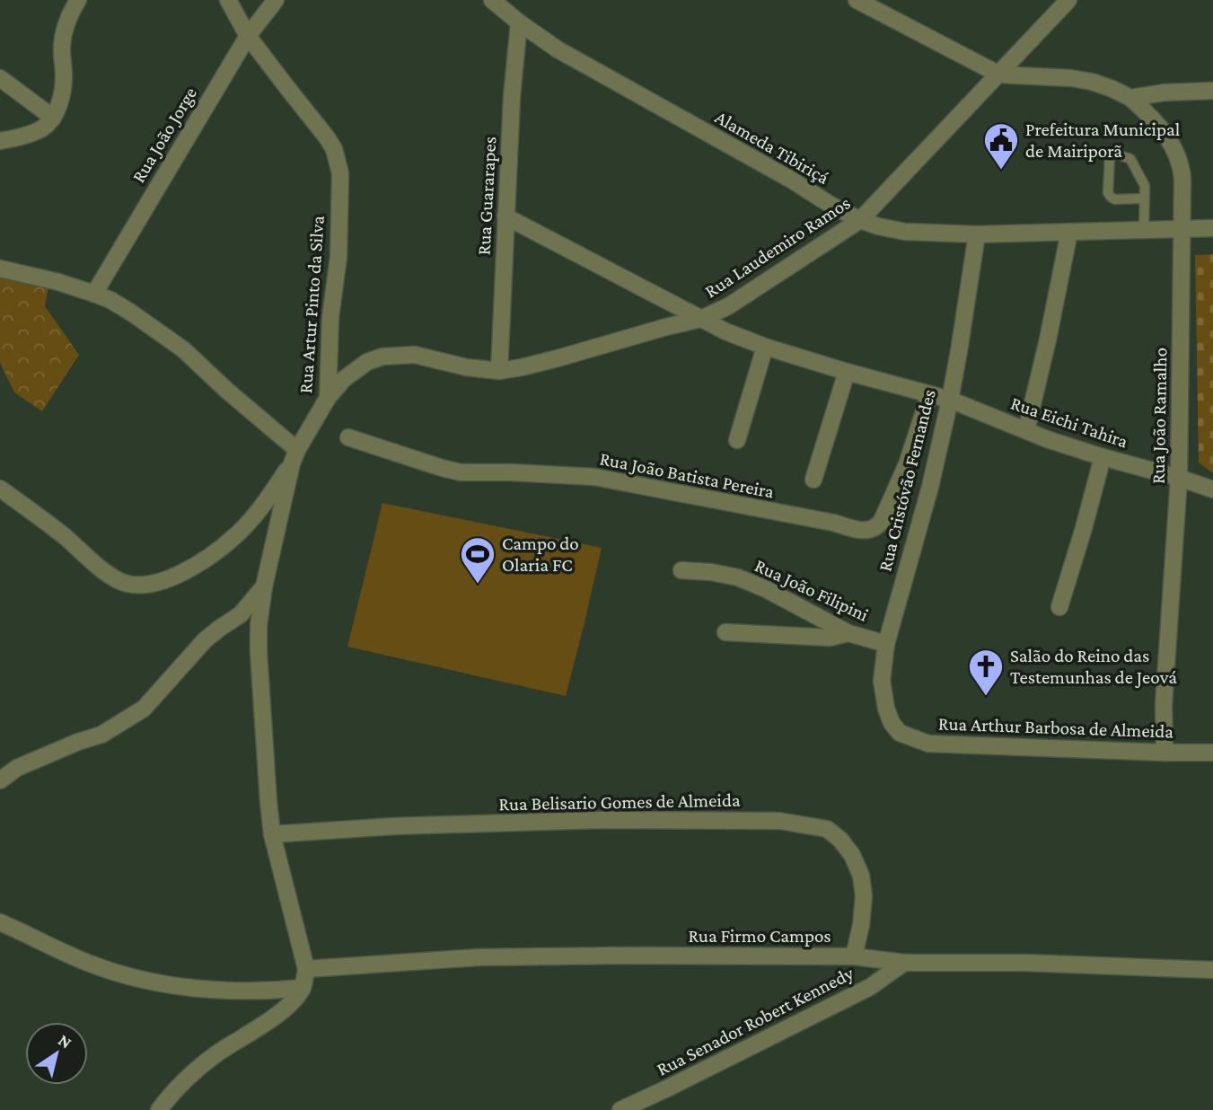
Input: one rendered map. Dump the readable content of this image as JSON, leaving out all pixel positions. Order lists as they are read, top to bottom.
{
  "streets": {
    "street": [
      "Rua João Jorge",
      "Alameda Tibiriçá",
      "Rua Guararapes",
      "Rua Laudemiro Ramos",
      "Rua Artur Pinto da Silva",
      "Rua João Ramalho",
      "Rua Eichi Tahira",
      "Rua João Batista Pereira",
      "Rua Cristóvão Fernandes",
      "Rua João Filipini",
      "Rua Arthur Barbosa de Almeida",
      "Rua Belisario Gomes de Almeida",
      "Rua Firmo Campos",
      "Rua Senador Robert Kennedy"
    ]
  },
  "crossings": [
    ["Rua João Jorge", "Rua Artur Pinto da Silva"],
    ["Alameda Tibiriçá", "Rua Guararapes"],
    ["Alameda Tibiriçá", "Rua Laudemiro Ramos"],
    ["Alameda Tibiriçá", "Rua João Ramalho"],
    ["Alameda Tibiriçá", "Rua Cristóvão Fernandes"],
    ["Rua Guararapes", "Rua Laudemiro Ramos"],
    ["Rua Guararapes", "Rua Eichi Tahira"],
    ["Rua Laudemiro Ramos", "Rua Artur Pinto da Silva"],
    ["Rua Laudemiro Ramos", "Rua Eichi Tahira"],
    ["Rua Artur Pinto da Silva", "Rua Belisario Gomes de Almeida"],
    ["Rua Artur Pinto da Silva", "Rua Firmo Campos"],
    ["Rua João Ramalho", "Rua Eichi Tahira"],
    ["Rua João Ramalho", "Rua Arthur Barbosa de Almeida"],
    ["Rua Eichi Tahira", "Rua João Batista Pereira"],
    ["Rua Eichi Tahira", "Rua Cristóvão Fernandes"],
    ["Rua Cristóvão Fernandes", "Rua João Filipini"],
    ["Rua Cristóvão Fernandes", "Rua Arthur Barbosa de Almeida"],
    ["Rua Belisario Gomes de Almeida", "Rua Firmo Campos"],
    ["Rua Firmo Campos", "Rua Senador Robert Kennedy"]
  ],
  "places": {
    "public building": ["Prefeitura Municipal de Mairiporã"],
    "sports": ["Campo do Olaria FC"],
    "church": ["Salão do Reino das Testemunhas de Jeová"]
  },
  "north": "top right"
}
